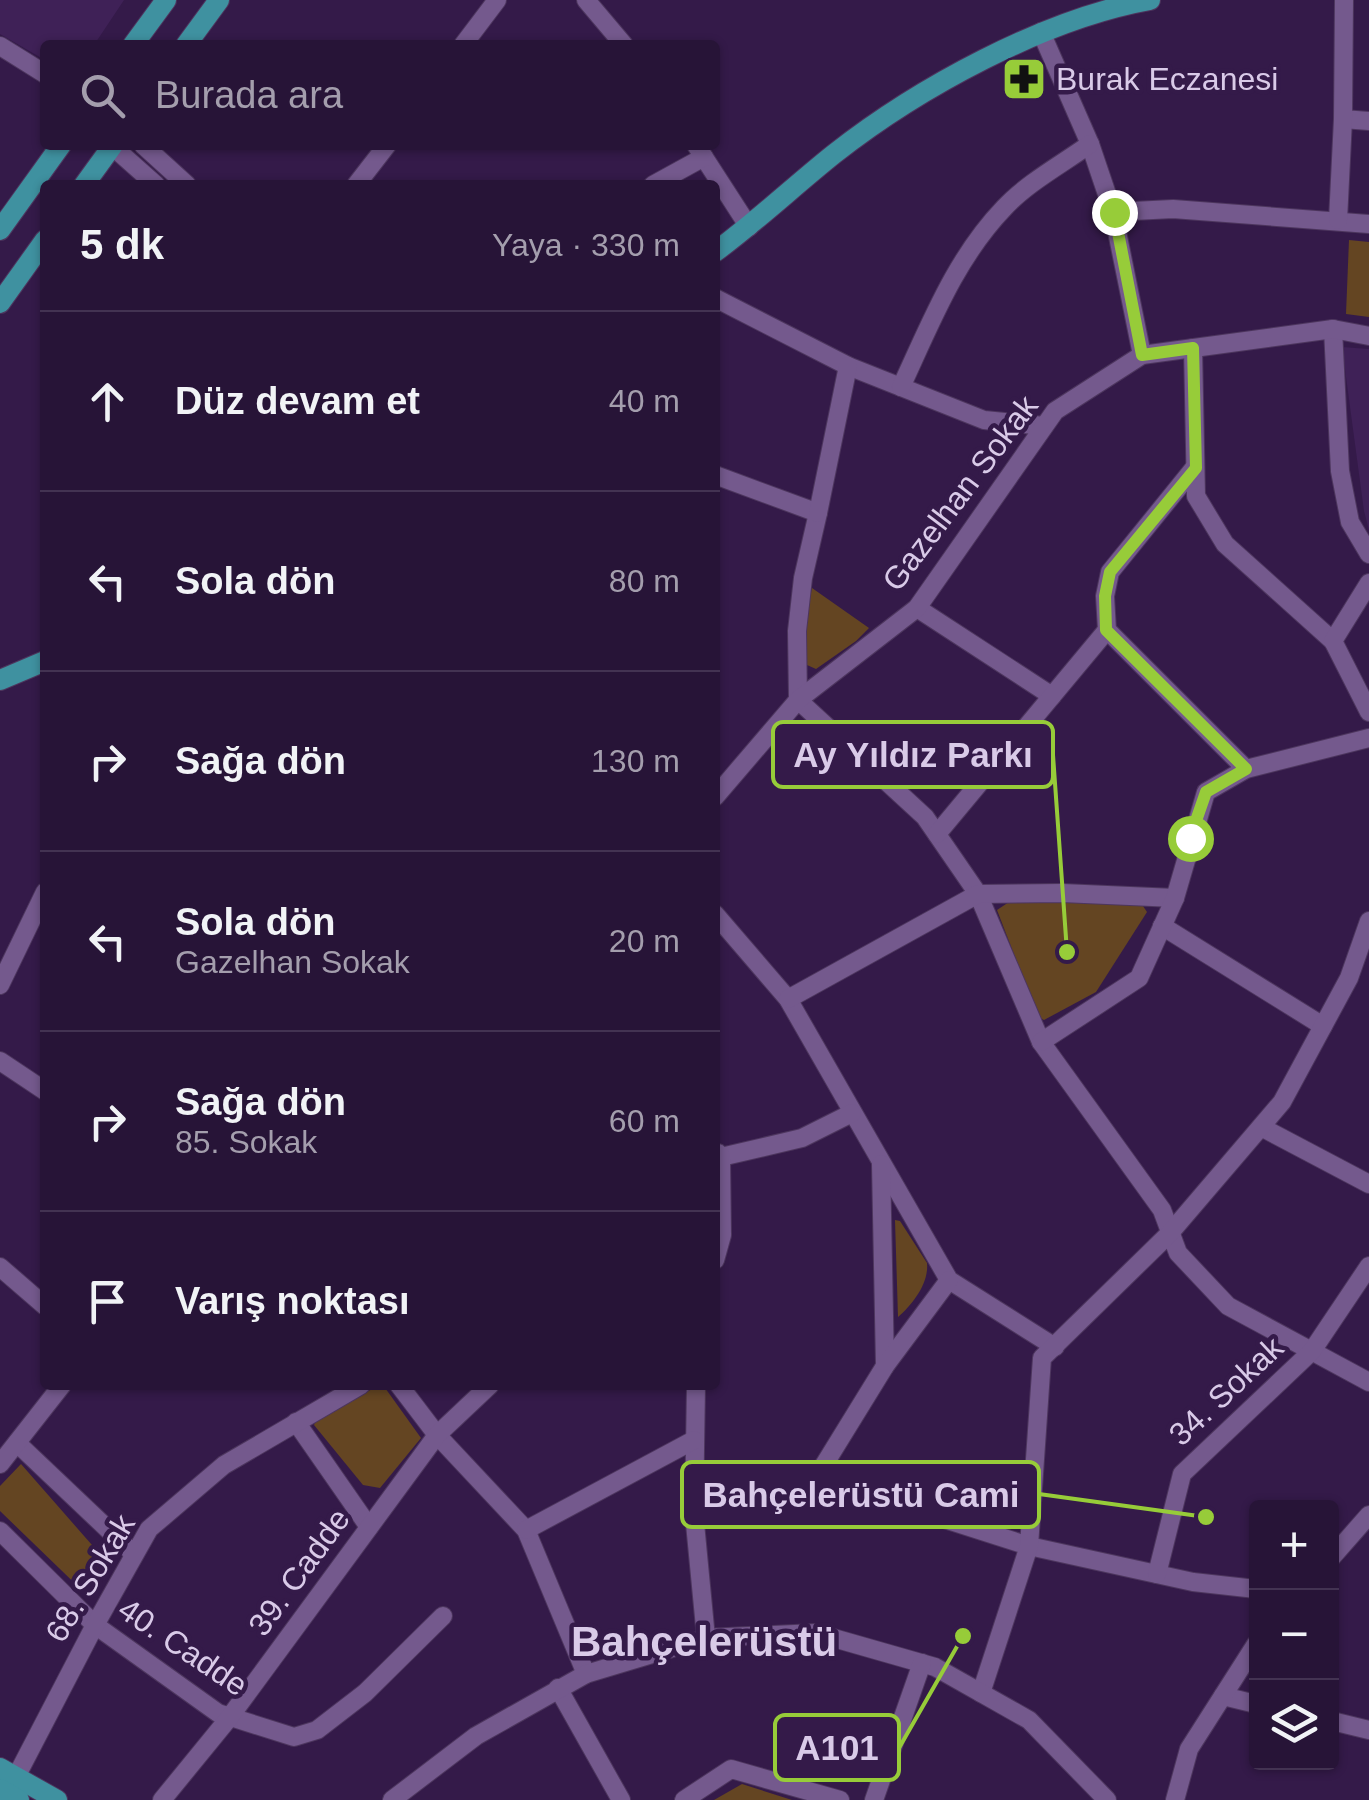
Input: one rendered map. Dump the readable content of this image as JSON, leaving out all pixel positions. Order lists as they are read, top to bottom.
{
  "streets": {
    "street": [
      "Gazelhan Sokak",
      "34. Sokak",
      "39. Cadde",
      "68. Sokak",
      "40. Cadde"
    ]
  },
  "crossings": [
    ["39. Cadde", "40. Cadde"],
    ["68. Sokak", "40. Cadde"]
  ],
  "districts": ["Bahçelerüstü"],
  "places": {
    "pharmacy": ["Burak Eczanesi"],
    "other": ["Ay Yıldız Parkı", "Bahçelerüstü Cami", "A101"]
  },
  "page": {
    "search": "Burada ara",
    "heading": ["5 dk", "Yaya · 330 m"],
    "list": [
      ["Düz devam et", "40 m"],
      ["Sola dön", "80 m"],
      ["Sağa dön", "130 m"],
      ["Sola dön", "Gazelhan Sokak", "20 m"],
      ["Sağa dön", "85. Sokak", "60 m"],
      "Varış noktası"
    ],
    "map_buttons": ["+", "−"]
  }
}
